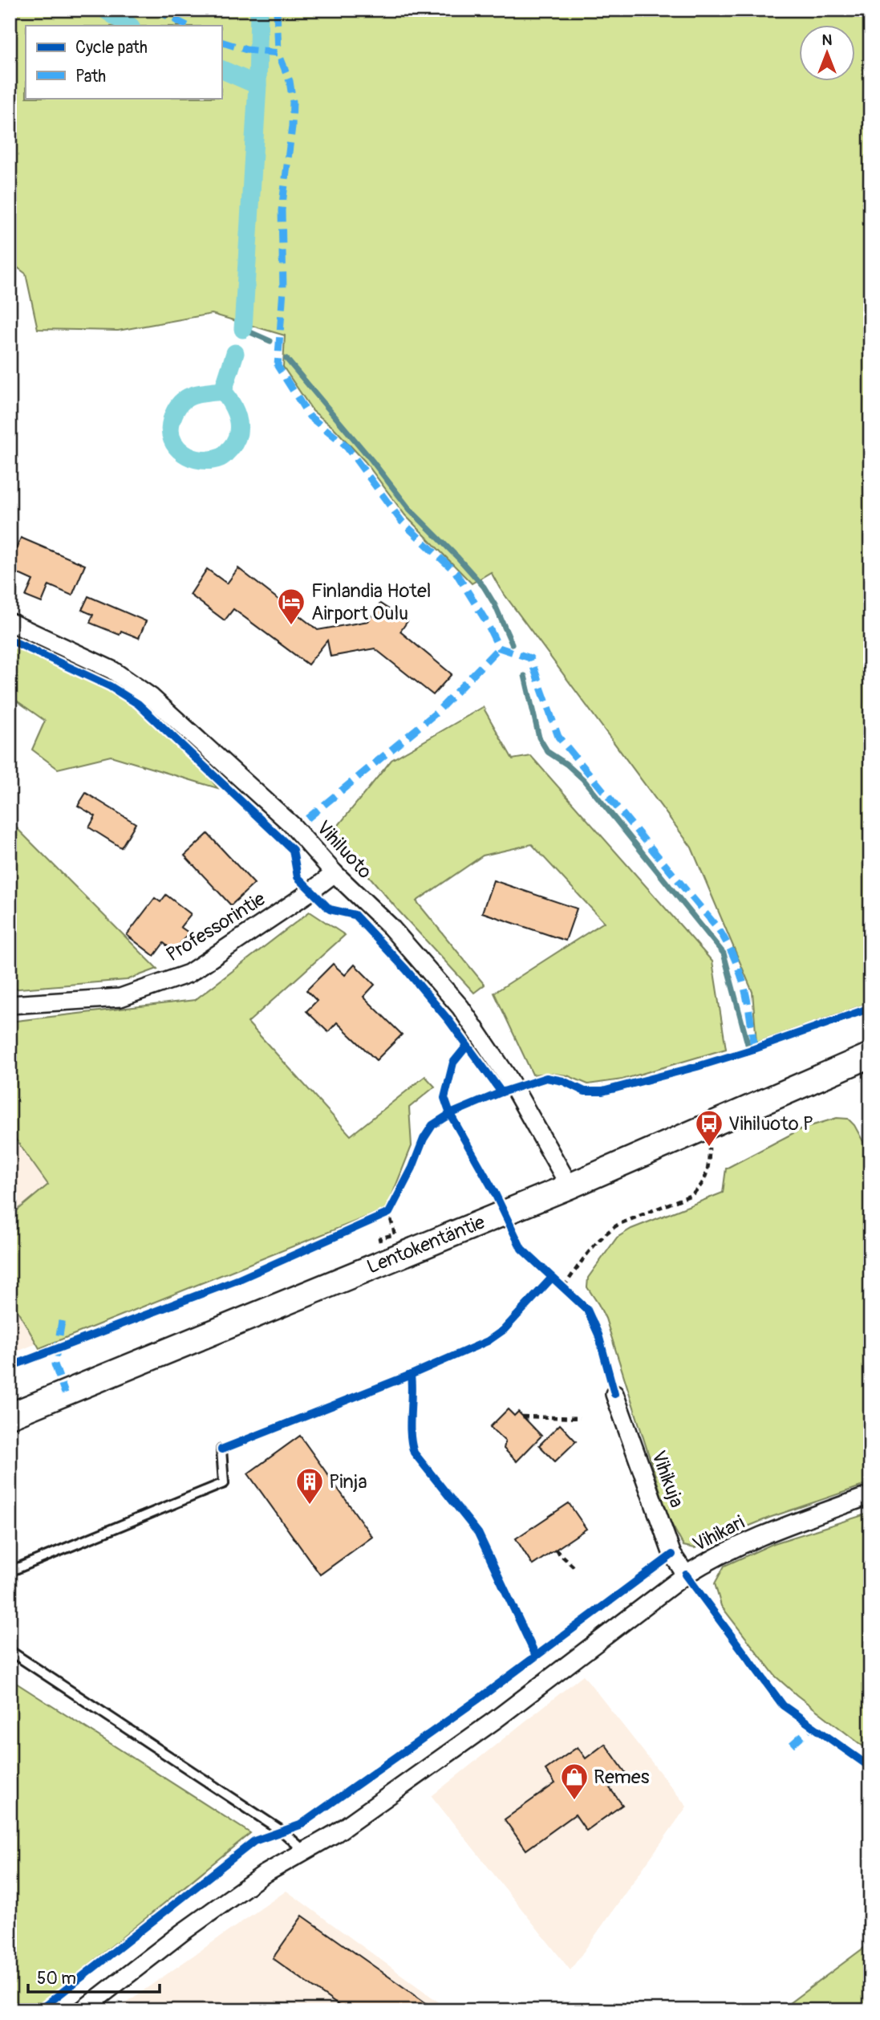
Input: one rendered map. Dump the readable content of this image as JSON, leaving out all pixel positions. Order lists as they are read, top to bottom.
{
  "streets": {
    "main road": ["Lentokentäntie"],
    "street": [
      "Vihiluoto",
      "Professorintie",
      "Vihikuja",
      "Vihikari"
    ]
  },
  "crossings": [
    ["Vihiluoto", "Professorintie"],
    ["Vihiluoto", "Lentokentäntie"],
    ["Vihikuja", "Vihikari"]
  ],
  "places": {
    "hotel": ["Finlandia Hotel Airport Oulu"],
    "bus stop": ["Vihiluoto P"],
    "building": ["Pinja"],
    "shop": ["Remes"]
  },
  "legend": ["Cycle path", "Path"],
  "scale_bar": "50 m",
  "north": "top"
}
